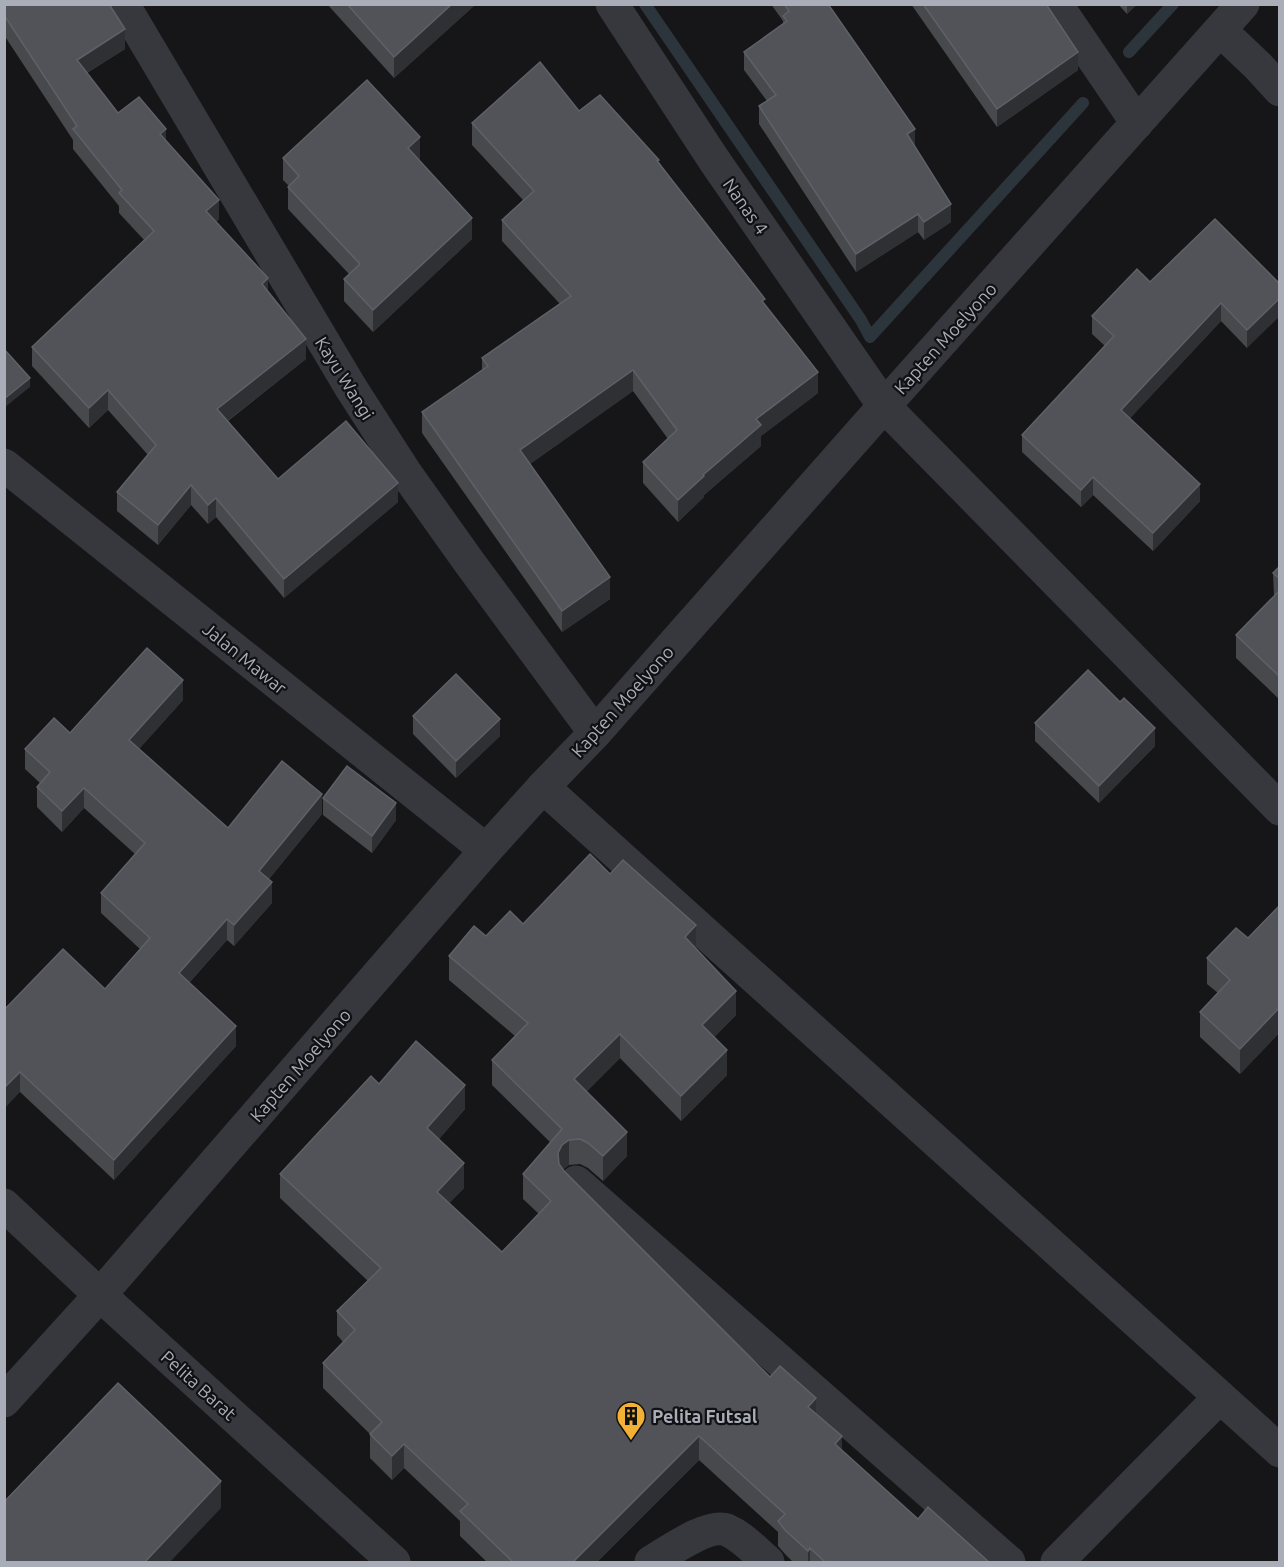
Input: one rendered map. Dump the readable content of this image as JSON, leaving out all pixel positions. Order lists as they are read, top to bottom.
{
  "streets": {
    "street": [
      "Nanas 4",
      "Kapten Moelyono",
      "Kayu Wangi",
      "Jalan Mawar",
      "Pelita Barat"
    ]
  },
  "crossings": [
    ["Nanas 4", "Kapten Moelyono"],
    ["Kapten Moelyono", "Kayu Wangi"],
    ["Kapten Moelyono", "Jalan Mawar"],
    ["Kapten Moelyono", "Pelita Barat"]
  ],
  "places": {
    "building": ["Pelita Futsal"]
  }
}
